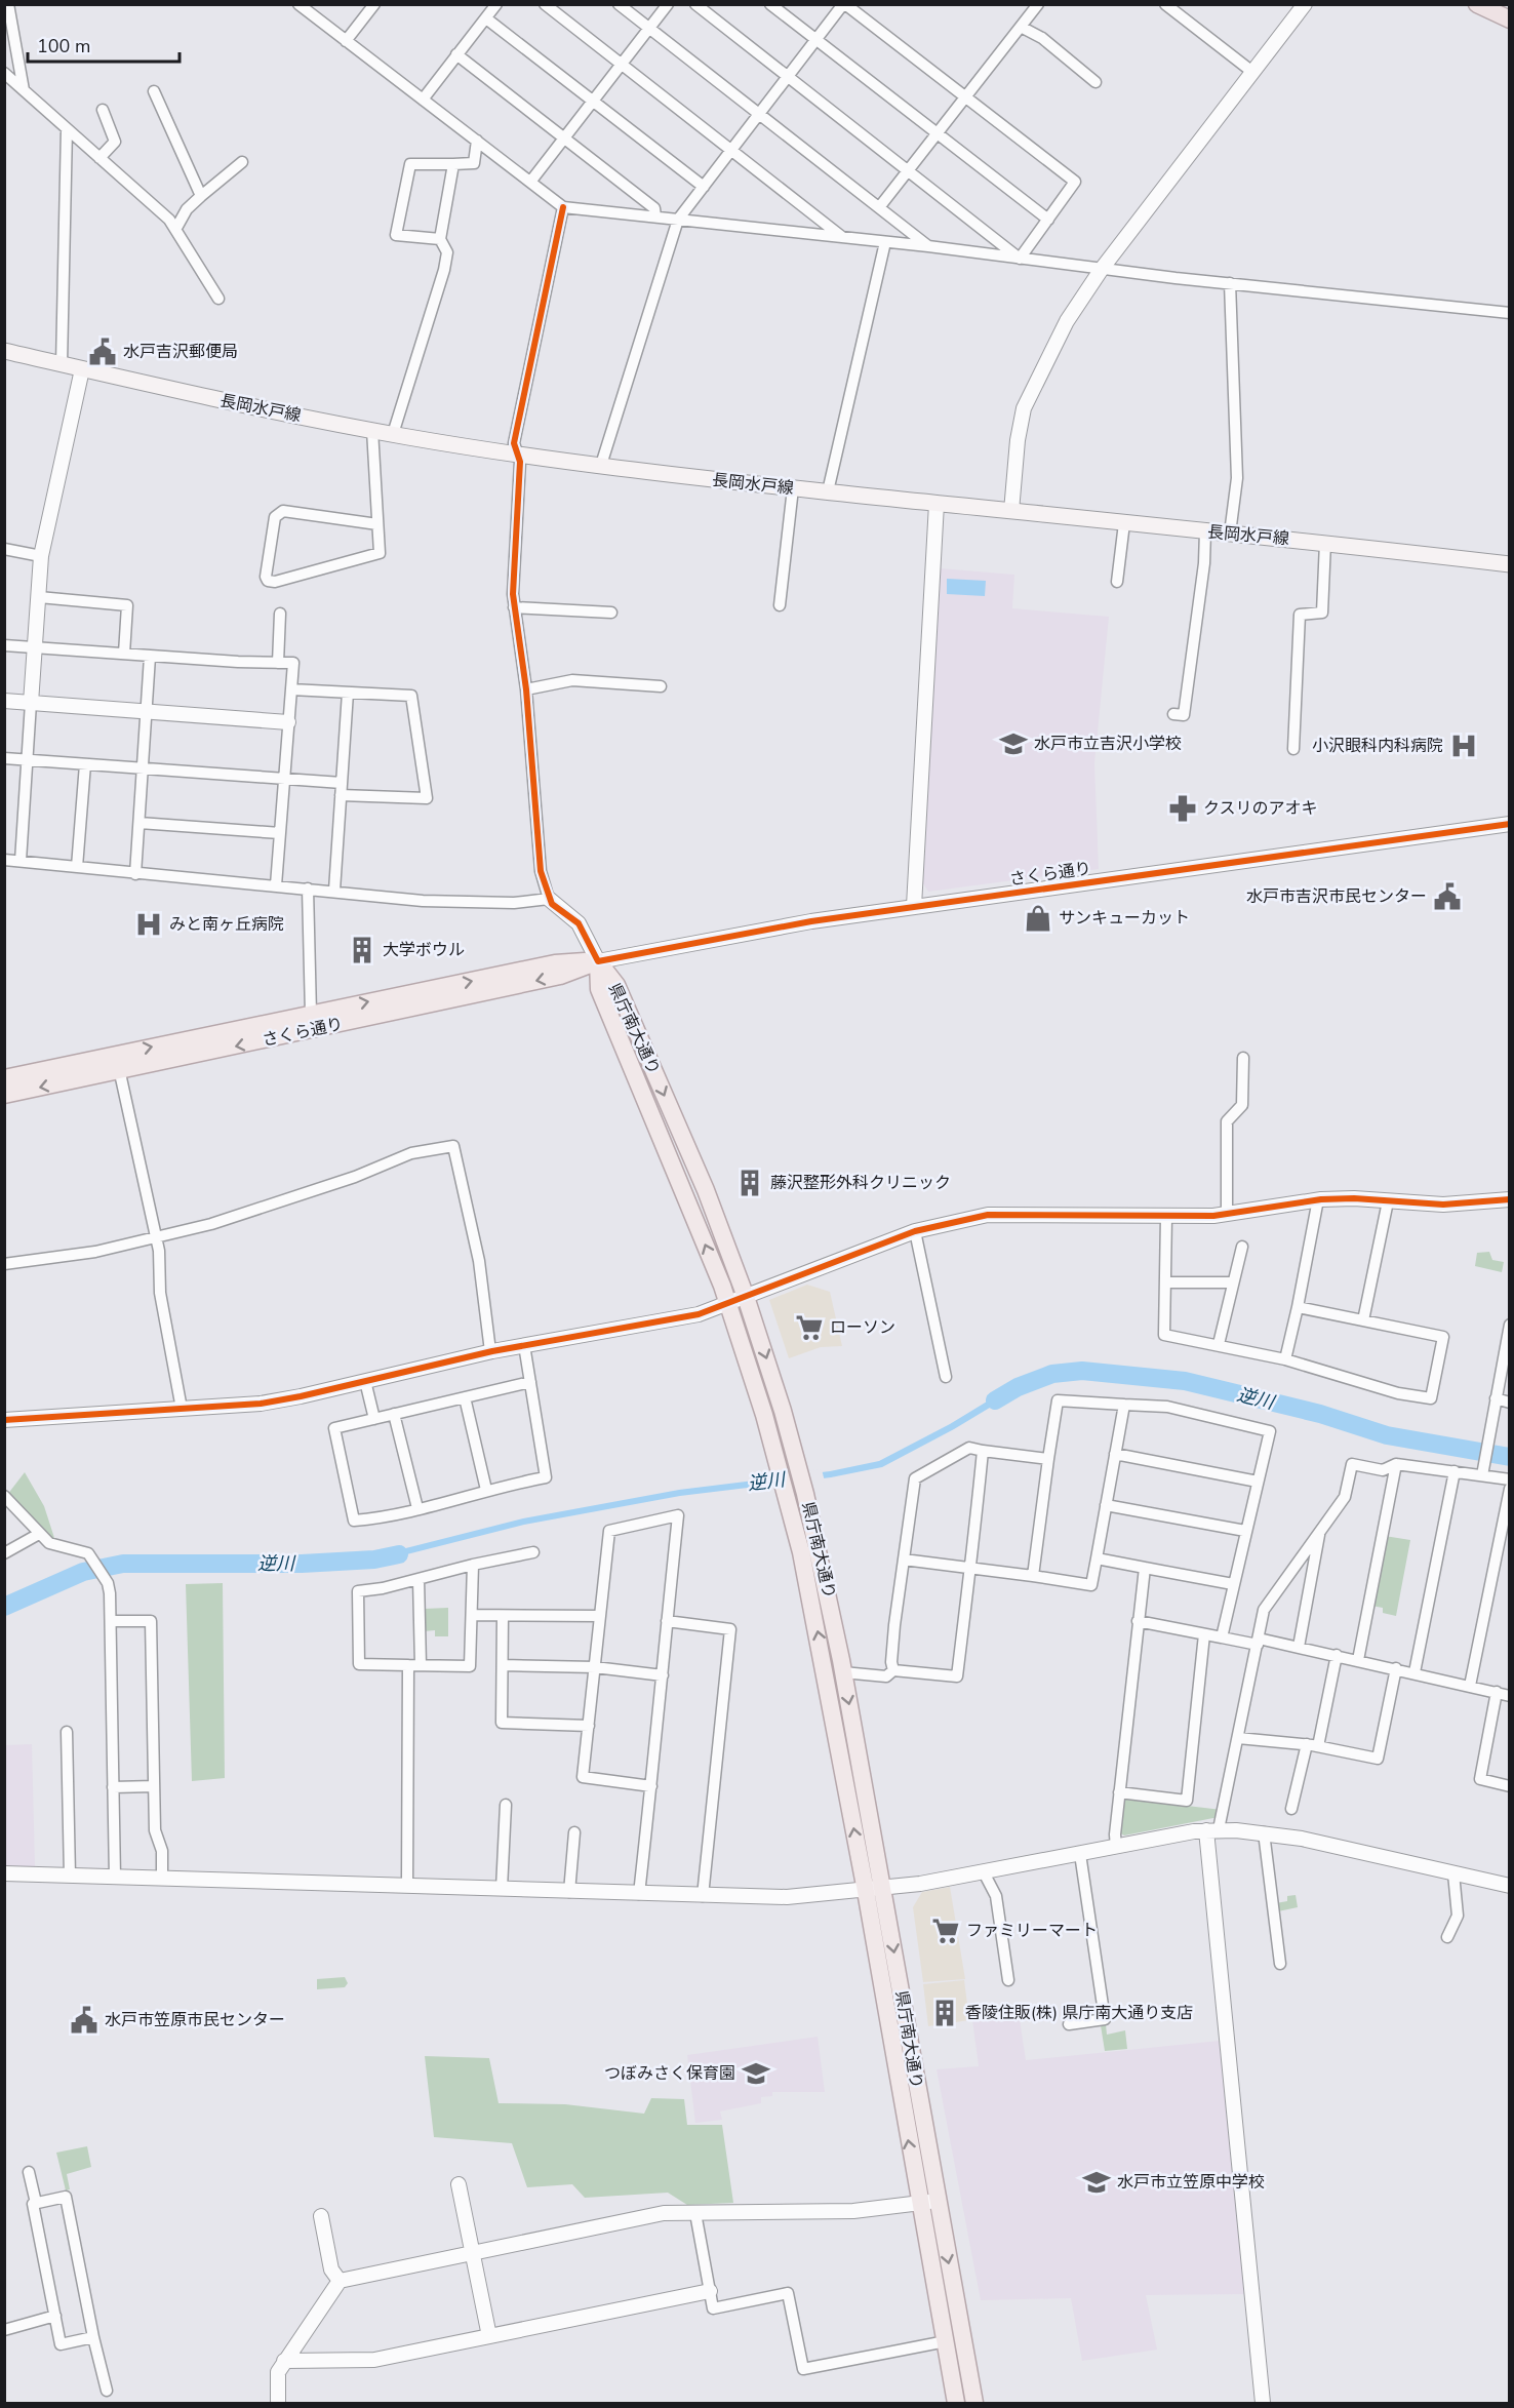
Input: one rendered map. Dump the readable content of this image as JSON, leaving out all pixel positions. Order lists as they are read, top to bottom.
{
  "streets": {
    "main road": ["長岡水戸線", "さくら通り", "県庁南大通り"]
  },
  "crossings": [
    ["さくら通り", "県庁南大通り"]
  ],
  "water": ["逆川"],
  "places": {
    "public building": ["水戸吉沢郵便局", "水戸市吉沢市民センター", "水戸市笠原市民センター"],
    "school or university": ["水戸市立吉沢小学校", "つぼみさく保育園", "水戸市立笠原中学校"],
    "hospital": ["小沢眼科内科病院", "みと南ヶ丘病院"],
    "pharmacy": ["クスリのアオキ"],
    "shop": ["サンキューカット"],
    "building": ["大学ボウル", "藤沢整形外科クリニック", "香陵住販(株) 県庁南大通り支店"],
    "supermarket": ["ローソン", "ファミリーマート"]
  },
  "scale_bar": "100 m"
}
